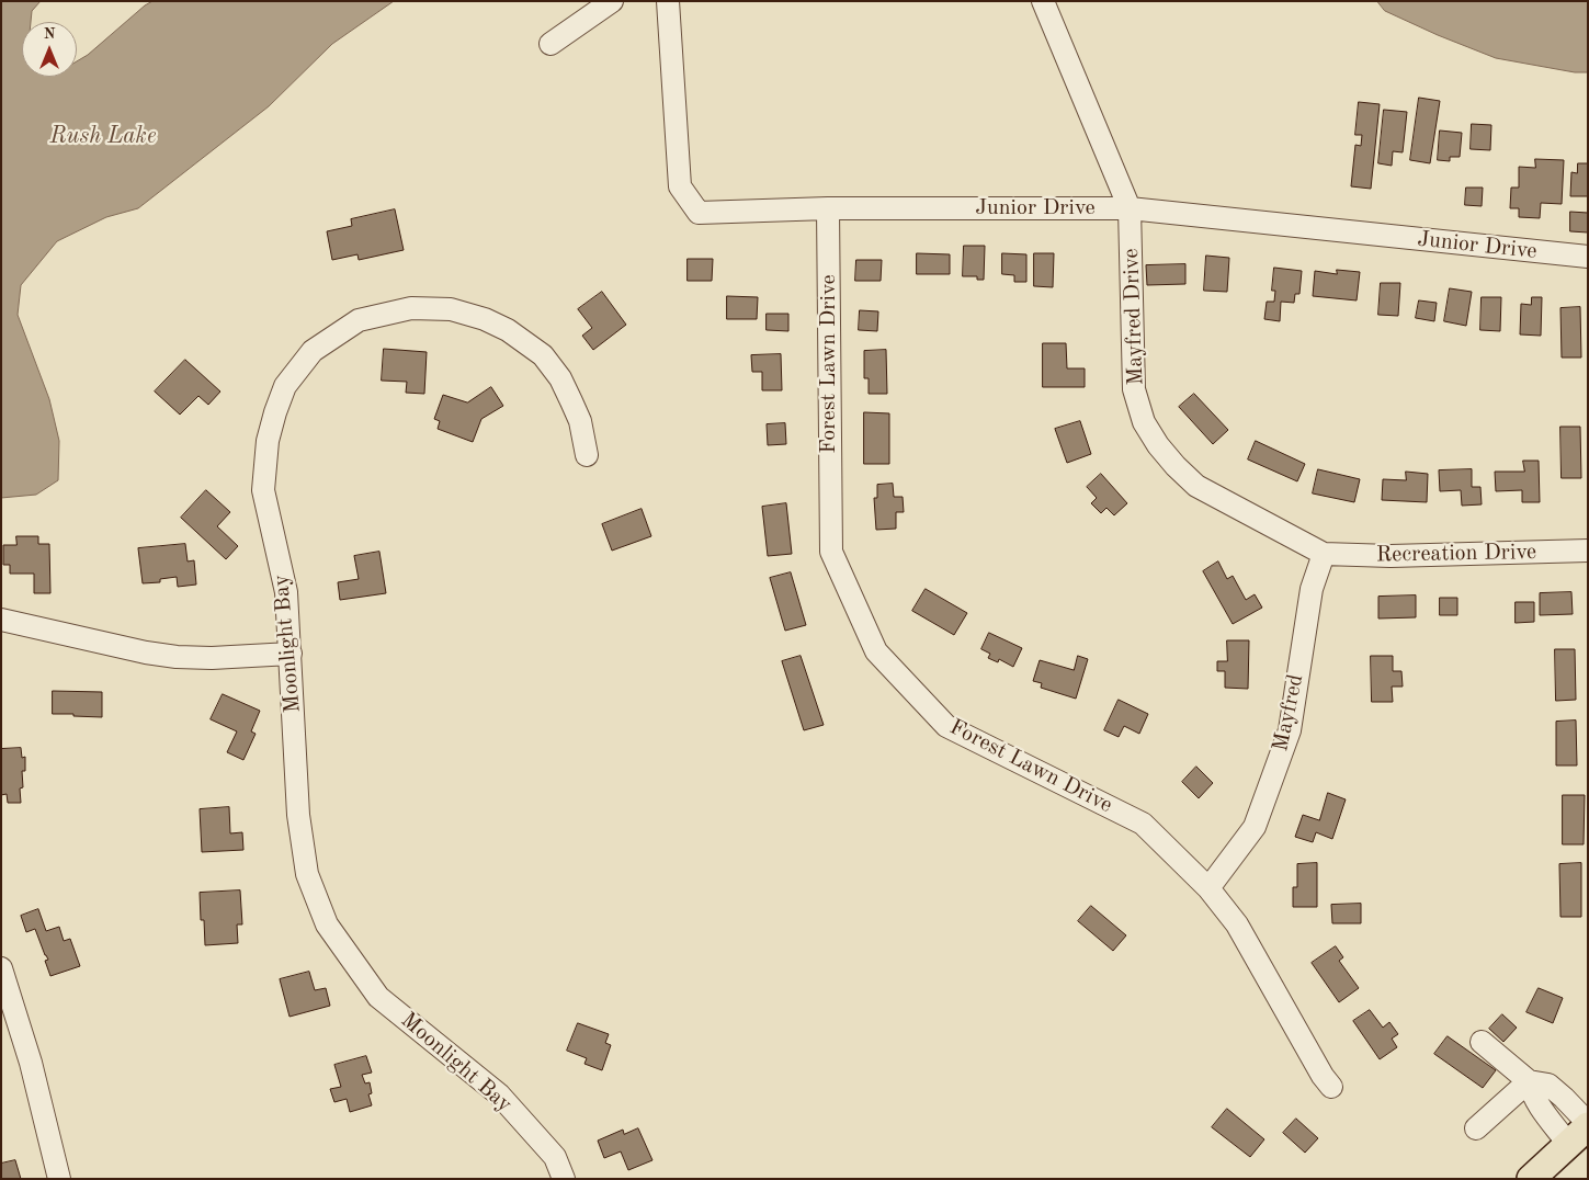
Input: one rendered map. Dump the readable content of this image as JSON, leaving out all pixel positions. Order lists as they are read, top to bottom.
{
  "streets": {
    "street": [
      "Junior Drive",
      "Mayfred Drive",
      "Forest Lawn Drive",
      "Recreation Drive",
      "Moonlight Bay",
      "Mayfred"
    ]
  },
  "crossings": [
    ["Junior Drive", "Mayfred Drive"],
    ["Junior Drive", "Forest Lawn Drive"],
    ["Mayfred Drive", "Recreation Drive"],
    ["Mayfred Drive", "Mayfred"],
    ["Forest Lawn Drive", "Mayfred"],
    ["Recreation Drive", "Mayfred"]
  ],
  "water": ["Rush Lake"],
  "north": "top"
}
